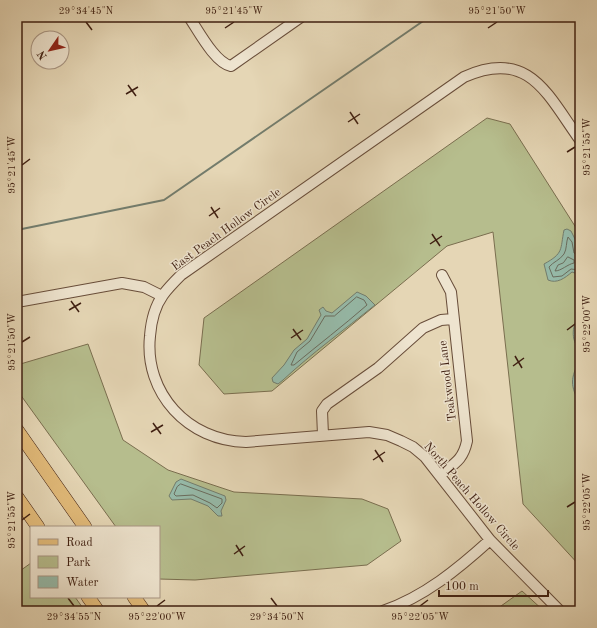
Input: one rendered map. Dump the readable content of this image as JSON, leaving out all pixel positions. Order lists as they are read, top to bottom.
{
  "streets": {
    "street": ["East Peach Hollow Circle", "Teakwood Lane", "North Peach Hollow Circle"]
  },
  "crossings": [
    ["East Peach Hollow Circle", "North Peach Hollow Circle"],
    ["Teakwood Lane", "North Peach Hollow Circle"]
  ],
  "legend": ["Road", "Park", "Water"],
  "scale_bar": "100 m",
  "north": "bottom left",
  "coordinates": [
    "29°34'45\"N",
    "95°21'45\"W",
    "95°21'50\"W",
    "95°21'55\"W",
    "95°22'00\"W",
    "95°22'05\"W",
    "29°34'55\"N",
    "29°34'50\"N"
  ]
}
